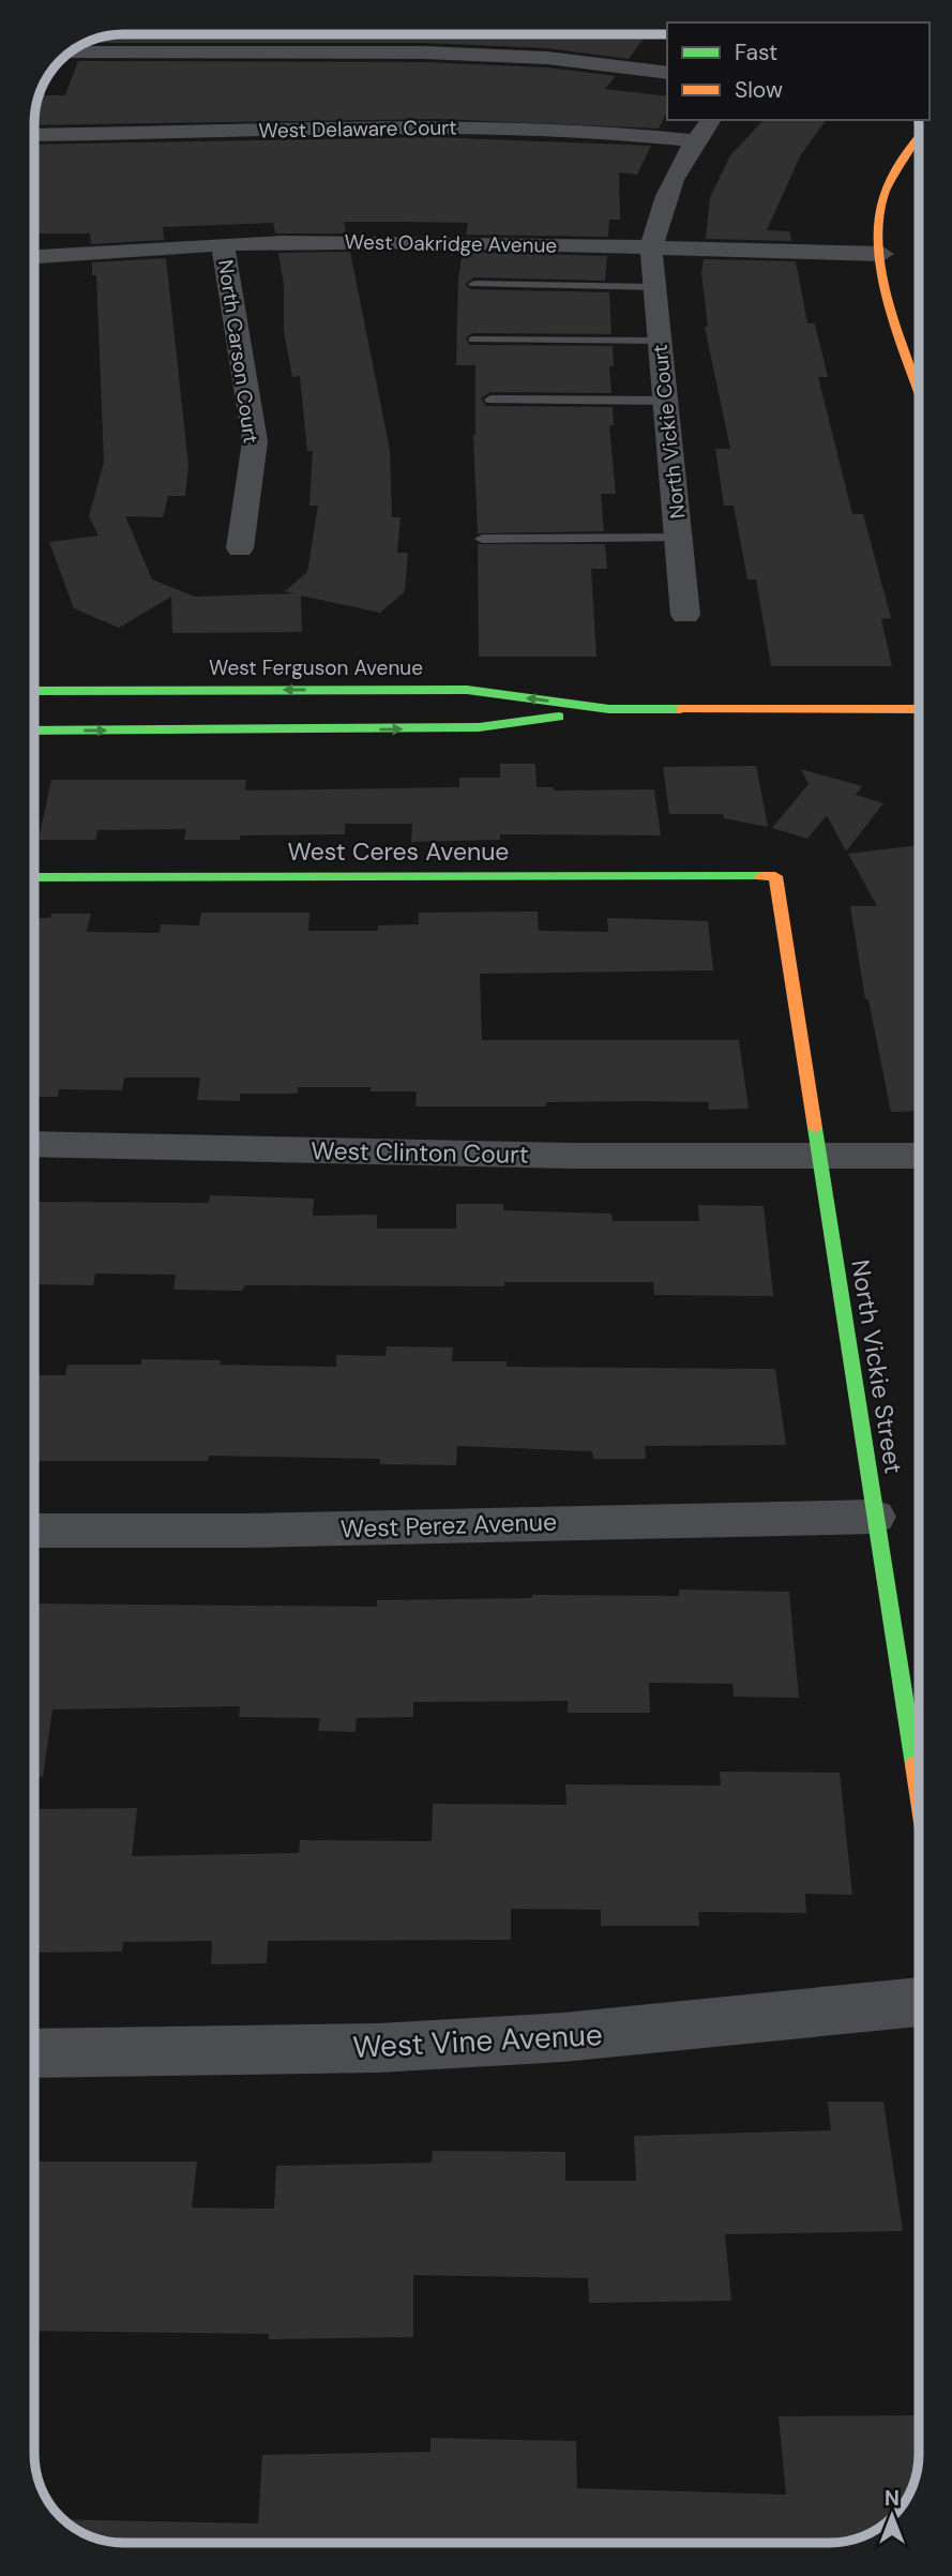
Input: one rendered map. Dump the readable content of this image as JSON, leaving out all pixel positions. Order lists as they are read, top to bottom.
{
  "streets": {
    "street": [
      "West Delaware Court",
      "West Oakridge Avenue",
      "North Carson Court",
      "North Vickie Court",
      "West Ferguson Avenue",
      "West Ceres Avenue",
      "West Clinton Court",
      "North Vickie Street",
      "West Perez Avenue",
      "West Vine Avenue"
    ]
  },
  "crossings": [
    ["West Oakridge Avenue", "North Carson Court"],
    ["West Oakridge Avenue", "North Vickie Court"],
    ["West Ceres Avenue", "North Vickie Street"],
    ["West Clinton Court", "North Vickie Street"],
    ["North Vickie Street", "West Perez Avenue"]
  ],
  "legend": ["Fast", "Slow"],
  "north": "top"
}
